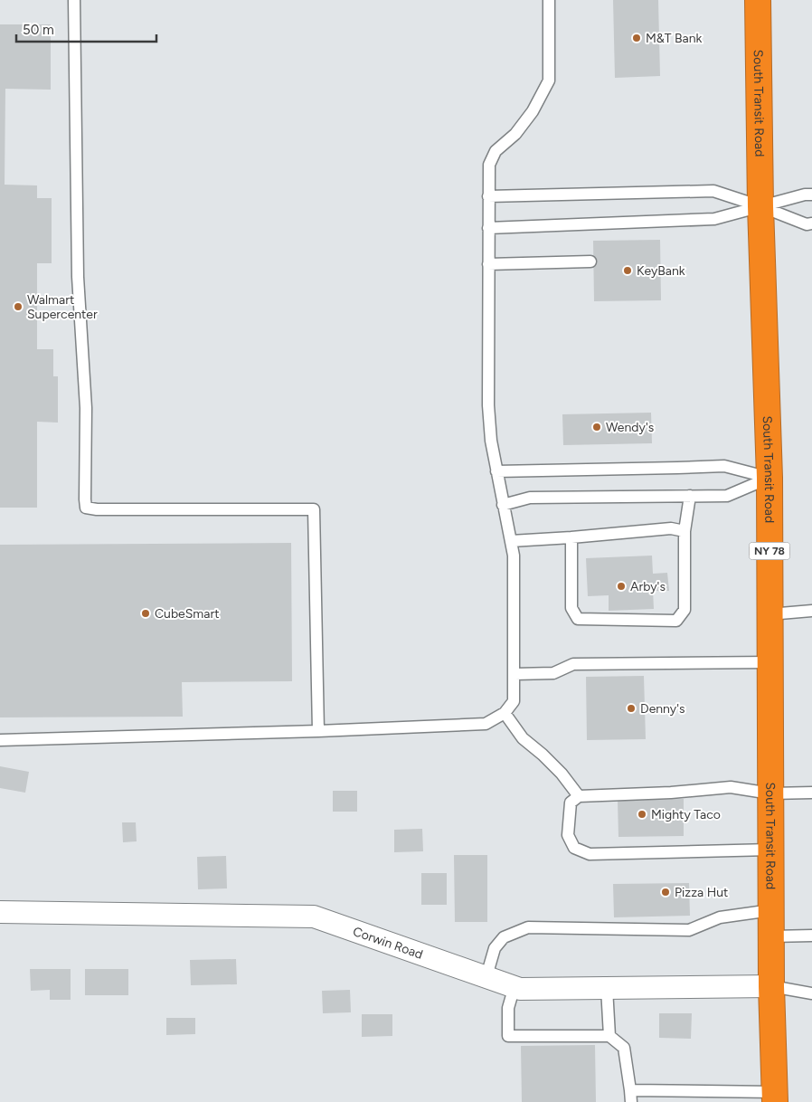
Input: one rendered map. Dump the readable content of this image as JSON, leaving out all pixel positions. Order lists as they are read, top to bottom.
{
  "streets": {
    "highway": ["South Transit Road", "NY 78"],
    "street": ["Corwin Road"]
  },
  "crossings": [
    ["South Transit Road", "Corwin Road"]
  ],
  "places": [
    "M&T Bank",
    "KeyBank",
    "Walmart Supercenter",
    "Wendy's",
    "Arby's",
    "CubeSmart",
    "Denny's",
    "Mighty Taco",
    "Pizza Hut"
  ],
  "scale_bar": "50 m"
}
